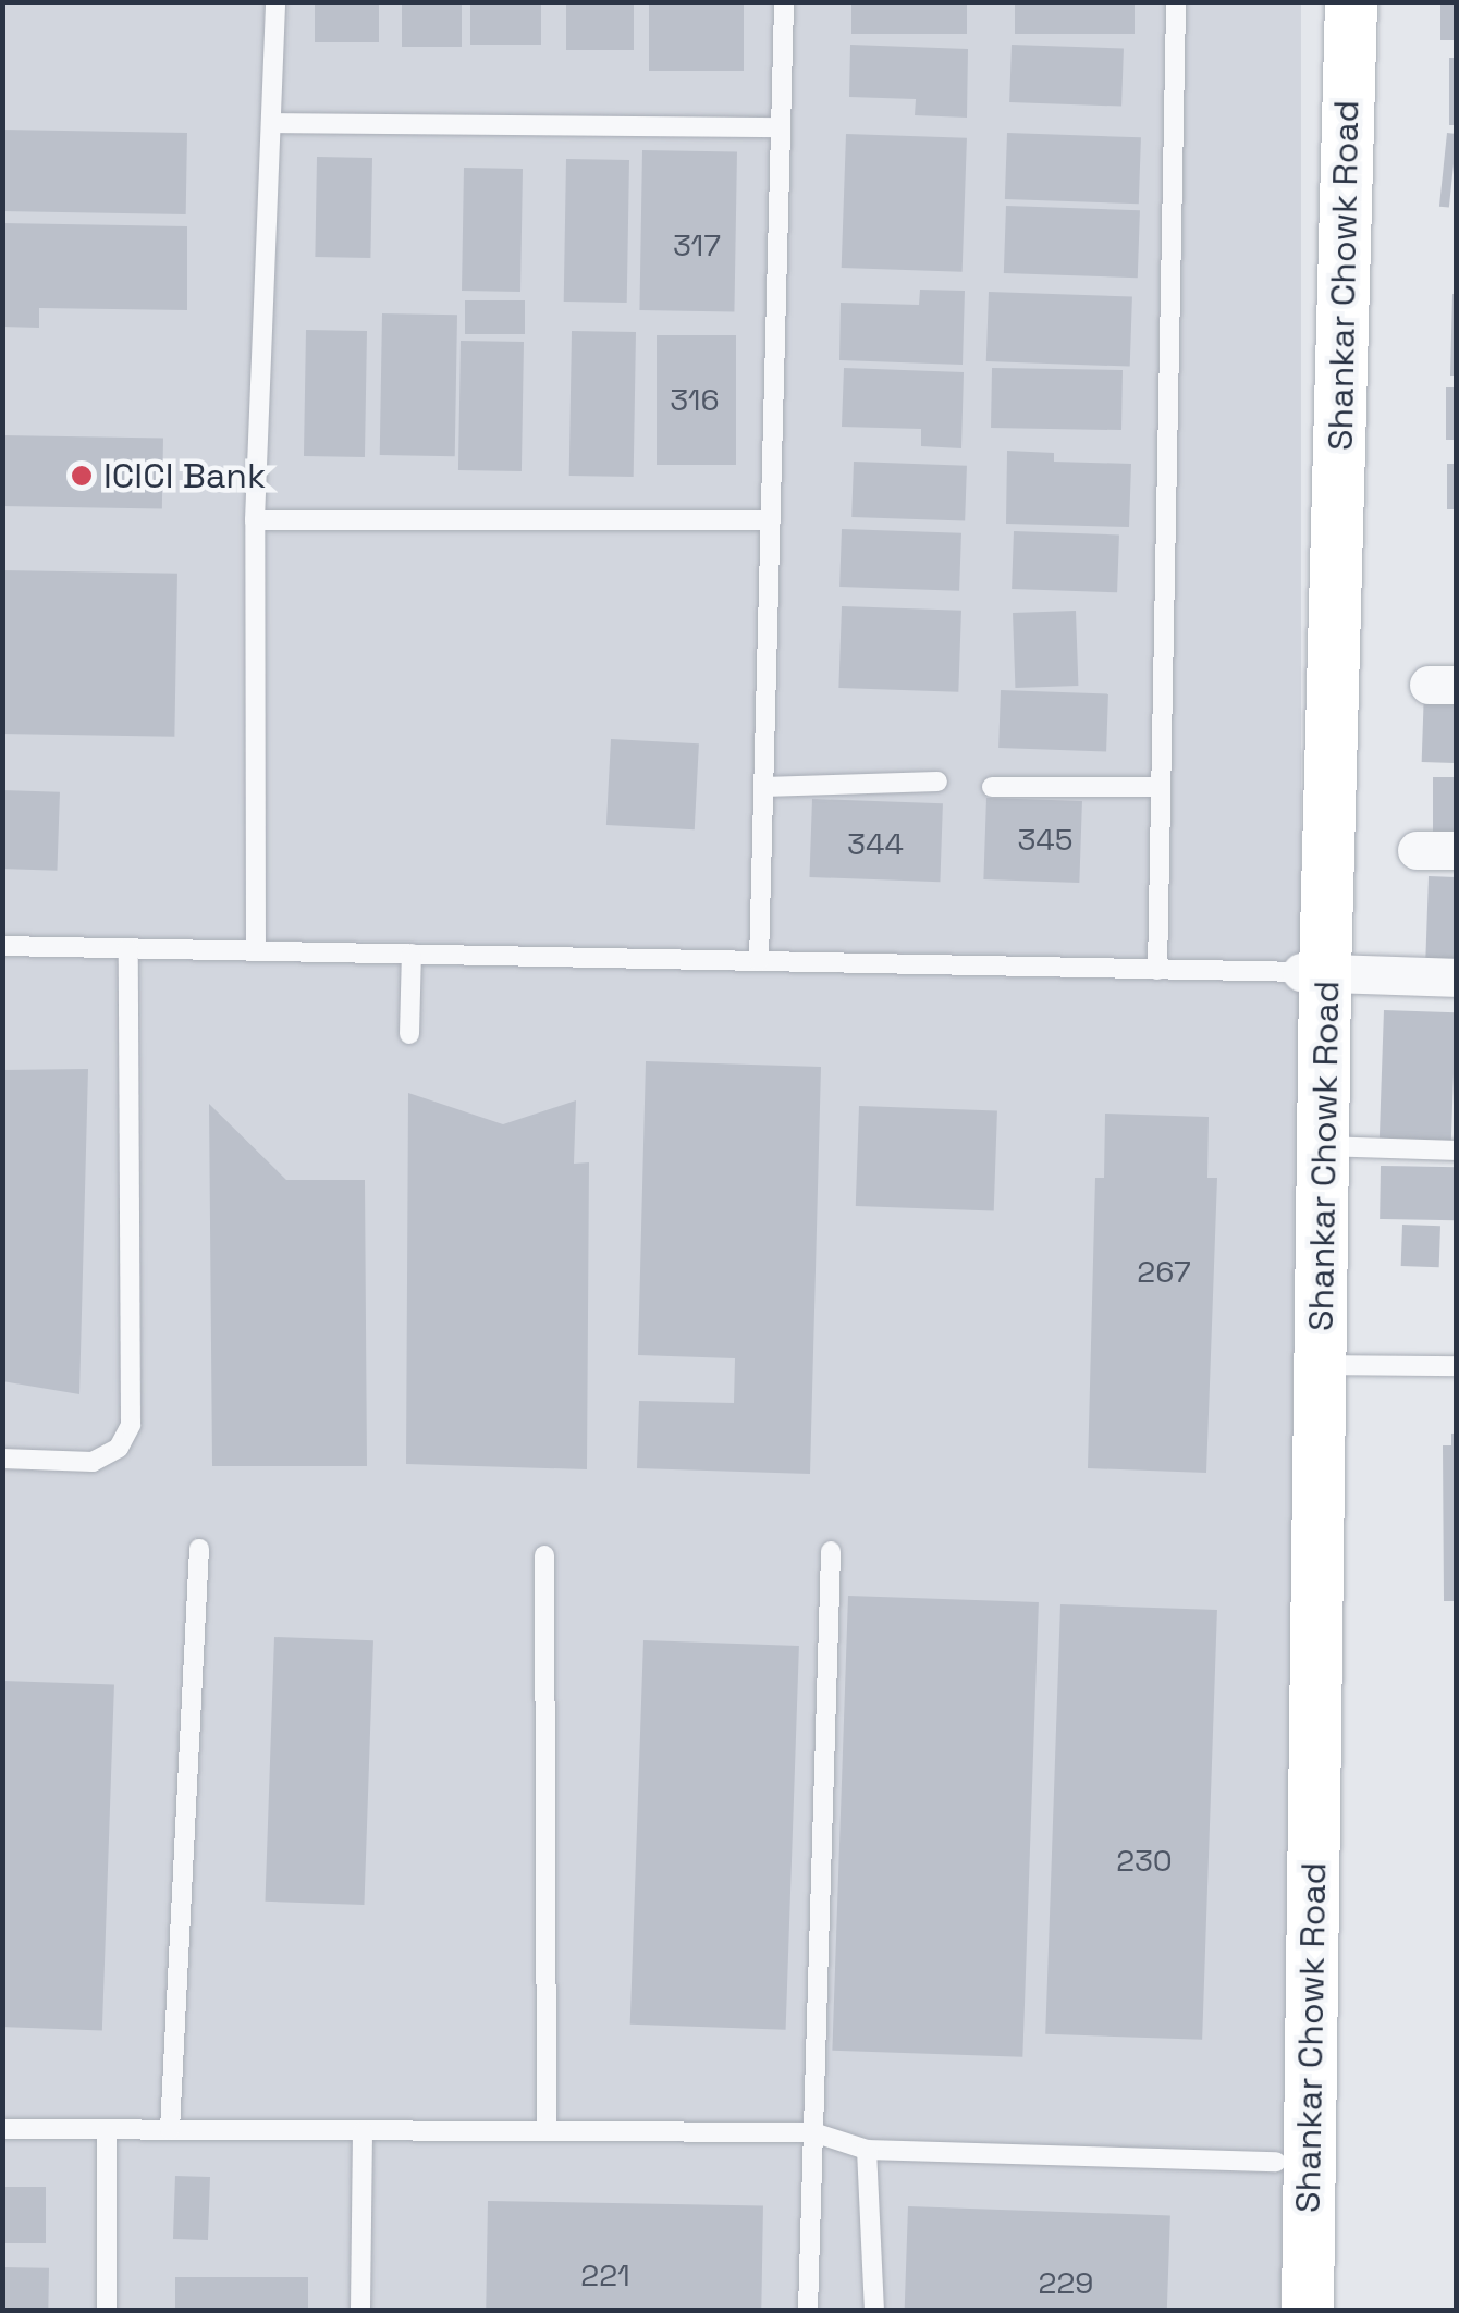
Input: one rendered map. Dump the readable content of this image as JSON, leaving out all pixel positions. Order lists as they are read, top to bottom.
{
  "streets": {
    "main road": ["Shankar Chowk Road"]
  },
  "places": ["ICICI Bank"],
  "house_numbers": [
    "317",
    "316",
    "345",
    "344",
    "267",
    "230",
    "221",
    "229"
  ]
}
